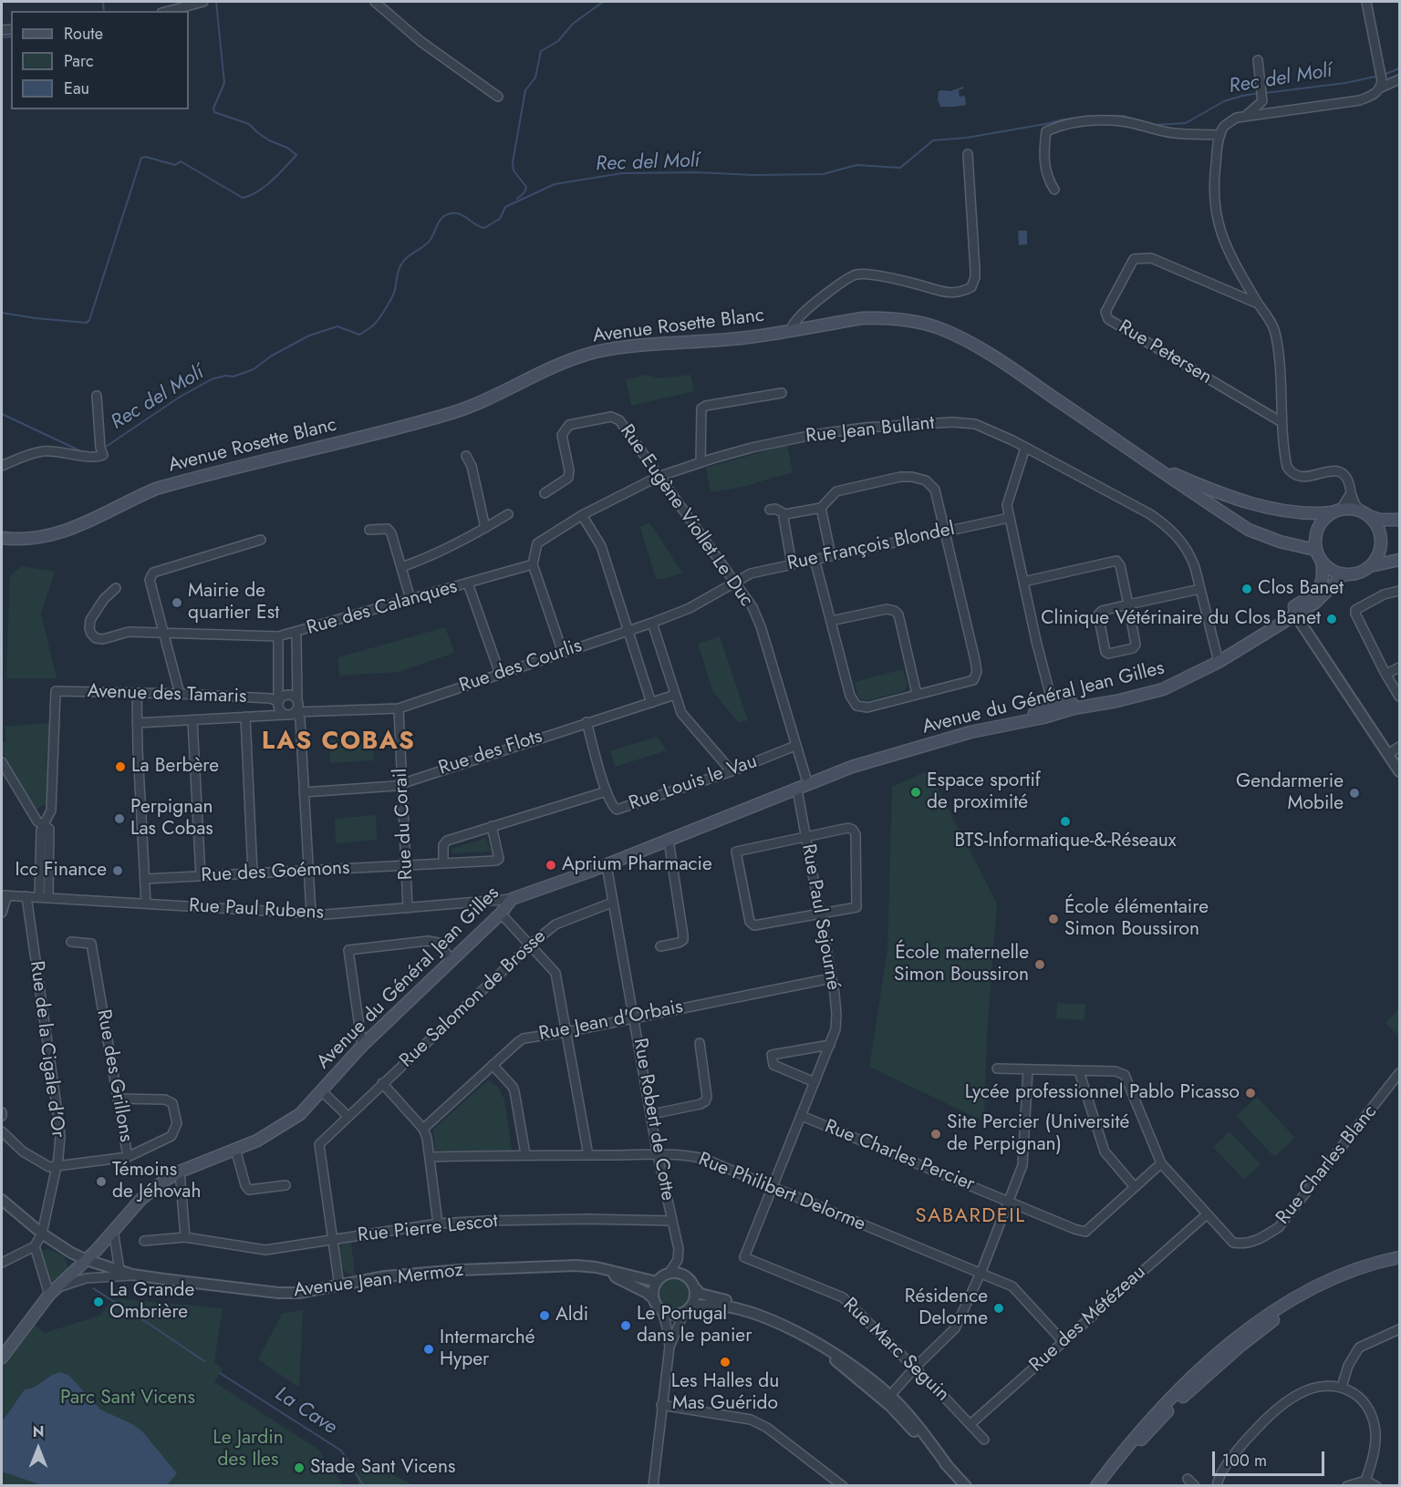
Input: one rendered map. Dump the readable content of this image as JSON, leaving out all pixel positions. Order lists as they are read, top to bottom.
{
  "streets": {
    "main road": ["Avenue Rosette Blanc", "Avenue du Général Jean Gilles"],
    "street": [
      "Rue Petersen",
      "Rue Jean Bullant",
      "Rue Eugène Viollet Le Duc",
      "Rue François Blondel",
      "Rue des Calanques",
      "Rue des Courlis",
      "Avenue des Tamaris",
      "Rue des Flots",
      "Rue Louis le Vau",
      "Rue du Corail",
      "Rue des Goémons",
      "Rue Paul Rubens",
      "Rue Paul Sejourné",
      "Rue Salomon de Brosse",
      "Rue Jean d'Orbais",
      "Rue de la Cigale d'Or",
      "Rue des Grillons",
      "Rue Robert de Cotte",
      "Rue Charles Percier",
      "Rue Charles Blanc",
      "Rue Philibert Delorme",
      "Rue Pierre Lescot",
      "Avenue Jean Mermoz",
      "Rue des Métézeau",
      "Rue Marc Seguin"
    ]
  },
  "crossings": [
    ["Avenue Rosette Blanc", "Avenue du Général Jean Gilles"],
    ["Rue Jean Bullant", "Rue Eugène Viollet Le Duc"],
    ["Rue Jean Bullant", "Rue des Calanques"],
    ["Rue Jean Bullant", "Avenue du Général Jean Gilles"],
    ["Rue Eugène Viollet Le Duc", "Rue François Blondel"],
    ["Rue Eugène Viollet Le Duc", "Rue des Courlis"],
    ["Rue Eugène Viollet Le Duc", "Avenue du Général Jean Gilles"],
    ["Rue Eugène Viollet Le Duc", "Rue Louis le Vau"],
    ["Rue François Blondel", "Rue des Courlis"],
    ["Rue des Courlis", "Avenue des Tamaris"],
    ["Rue des Courlis", "Rue du Corail"],
    ["Avenue du Général Jean Gilles", "Rue Paul Rubens"],
    ["Avenue du Général Jean Gilles", "Rue Paul Sejourné"],
    ["Avenue du Général Jean Gilles", "Rue Robert de Cotte"],
    ["Avenue du Général Jean Gilles", "Avenue Jean Mermoz"],
    ["Rue des Flots", "Rue Louis le Vau"],
    ["Rue des Flots", "Rue du Corail"],
    ["Rue du Corail", "Rue des Goémons"],
    ["Rue du Corail", "Rue Paul Rubens"],
    ["Rue Paul Rubens", "Rue de la Cigale d'Or"],
    ["Rue Paul Sejourné", "Rue Jean d'Orbais"],
    ["Rue Paul Sejourné", "Rue Charles Percier"],
    ["Rue Paul Sejourné", "Rue Philibert Delorme"],
    ["Rue Paul Sejourné", "Rue Marc Seguin"],
    ["Rue Salomon de Brosse", "Rue Robert de Cotte"],
    ["Rue Salomon de Brosse", "Rue Pierre Lescot"],
    ["Rue Salomon de Brosse", "Avenue Jean Mermoz"],
    ["Rue Jean d'Orbais", "Rue Robert de Cotte"],
    ["Rue de la Cigale d'Or", "Rue des Grillons"],
    ["Rue de la Cigale d'Or", "Avenue Jean Mermoz"],
    ["Rue Robert de Cotte", "Rue Philibert Delorme"],
    ["Rue Robert de Cotte", "Rue Pierre Lescot"],
    ["Rue Robert de Cotte", "Avenue Jean Mermoz"],
    ["Rue Charles Percier", "Rue Charles Blanc"],
    ["Rue Charles Blanc", "Rue des Métézeau"],
    ["Rue Philibert Delorme", "Rue des Métézeau"],
    ["Rue Philibert Delorme", "Rue Marc Seguin"],
    ["Rue des Métézeau", "Rue Marc Seguin"]
  ],
  "districts": ["LAS COBAS", "SABARDEIL"],
  "water": ["Rec del Molí", "La Cave"],
  "parks": ["Parc Sant Vicens", "Le Jardin des Iles"],
  "places": [
    "Clos Banet",
    "Mairie de quartier Est",
    "Clinique Vétérinaire du Clos Banet",
    "La Berbère",
    "Espace sportif de proximité",
    "Gendarmerie Mobile",
    "Perpignan Las Cobas",
    "BTS-Informatique-&-Réseaux",
    "Aprium Pharmacie",
    "Icc Finance",
    "École élémentaire Simon Boussiron",
    "École maternelle Simon Boussiron",
    "Lycée professionnel Pablo Picasso",
    "Site Percier (Université de Perpignan)",
    "Témoins de Jéhovah",
    "La Grande Ombrière",
    "Résidence Delorme",
    "Aldi",
    "Le Portugal dans le panier",
    "Intermarché Hyper",
    "Les Halles du Mas Guérido",
    "Stade Sant Vicens"
  ],
  "legend": ["Route", "Parc", "Eau"],
  "scale_bar": "100 m",
  "north": "top"
}
